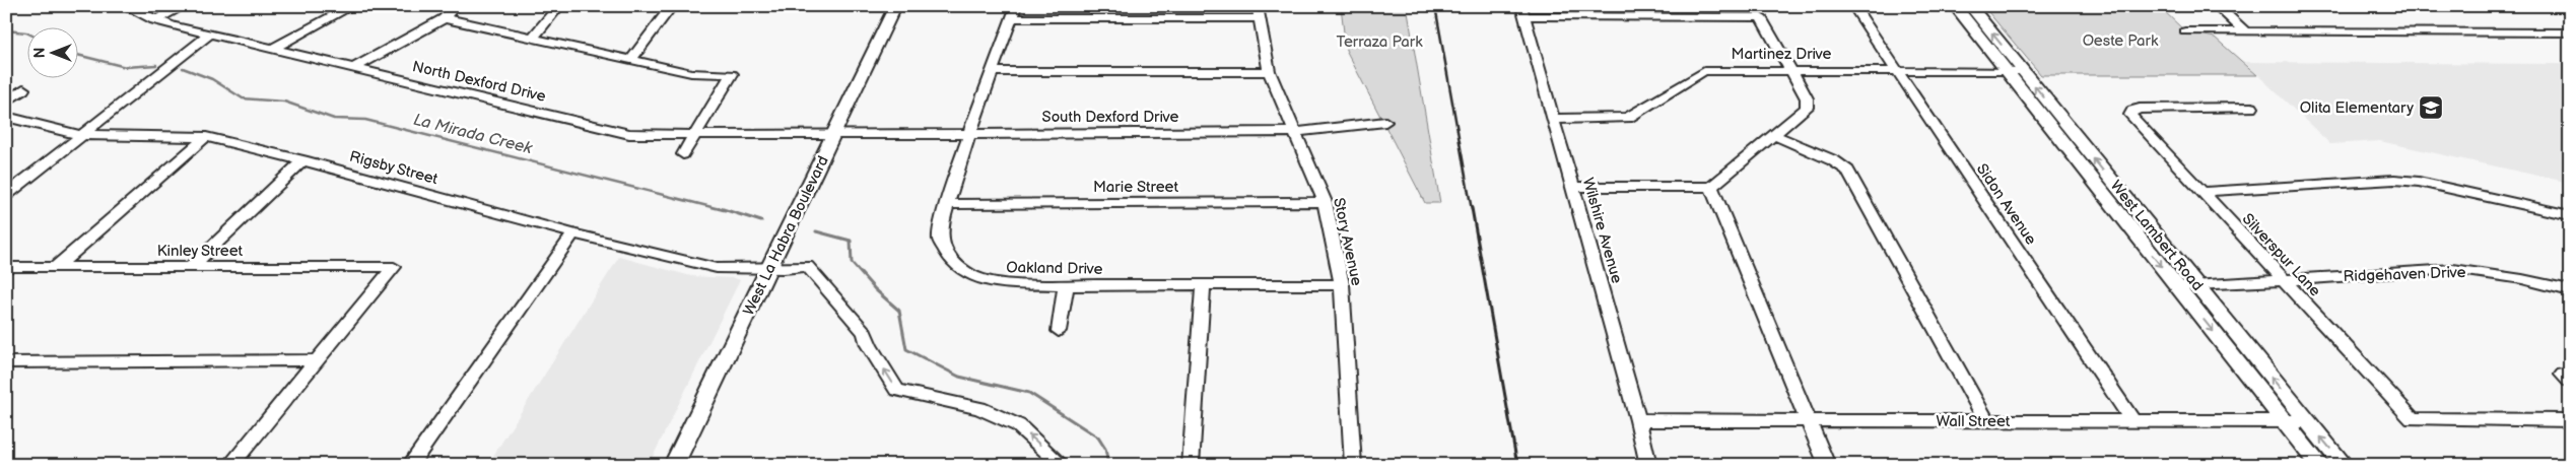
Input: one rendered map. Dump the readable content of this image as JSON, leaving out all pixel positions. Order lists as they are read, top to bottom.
{
  "streets": {
    "main road": ["West La Habra Boulevard", "West Lambert Road"],
    "street": [
      "Martinez Drive",
      "North Dexford Drive",
      "South Dexford Drive",
      "Rigsby Street",
      "Marie Street",
      "Sidon Avenue",
      "Wilshire Avenue",
      "Story Avenue",
      "Kinley Street",
      "Silverspur Lane",
      "Oakland Drive",
      "Ridgehaven Drive",
      "Wall Street"
    ]
  },
  "crossings": [
    ["Martinez Drive", "Sidon Avenue"],
    ["Martinez Drive", "Wilshire Avenue"],
    ["Martinez Drive", "West Lambert Road"],
    ["North Dexford Drive", "South Dexford Drive"],
    ["North Dexford Drive", "West La Habra Boulevard"],
    ["South Dexford Drive", "West La Habra Boulevard"],
    ["South Dexford Drive", "Story Avenue"],
    ["South Dexford Drive", "Oakland Drive"],
    ["Rigsby Street", "West La Habra Boulevard"],
    ["Marie Street", "Story Avenue"],
    ["Marie Street", "Oakland Drive"],
    ["Sidon Avenue", "Wall Street"],
    ["Wilshire Avenue", "Wall Street"],
    ["West Lambert Road", "Ridgehaven Drive"],
    ["West Lambert Road", "Wall Street"],
    ["Story Avenue", "Oakland Drive"],
    ["Silverspur Lane", "Ridgehaven Drive"]
  ],
  "water": ["La Mirada Creek"],
  "parks": ["Oeste Park", "Terraza Park"],
  "places": {
    "school or university": ["Olita Elementary"]
  },
  "north": "left"
}
